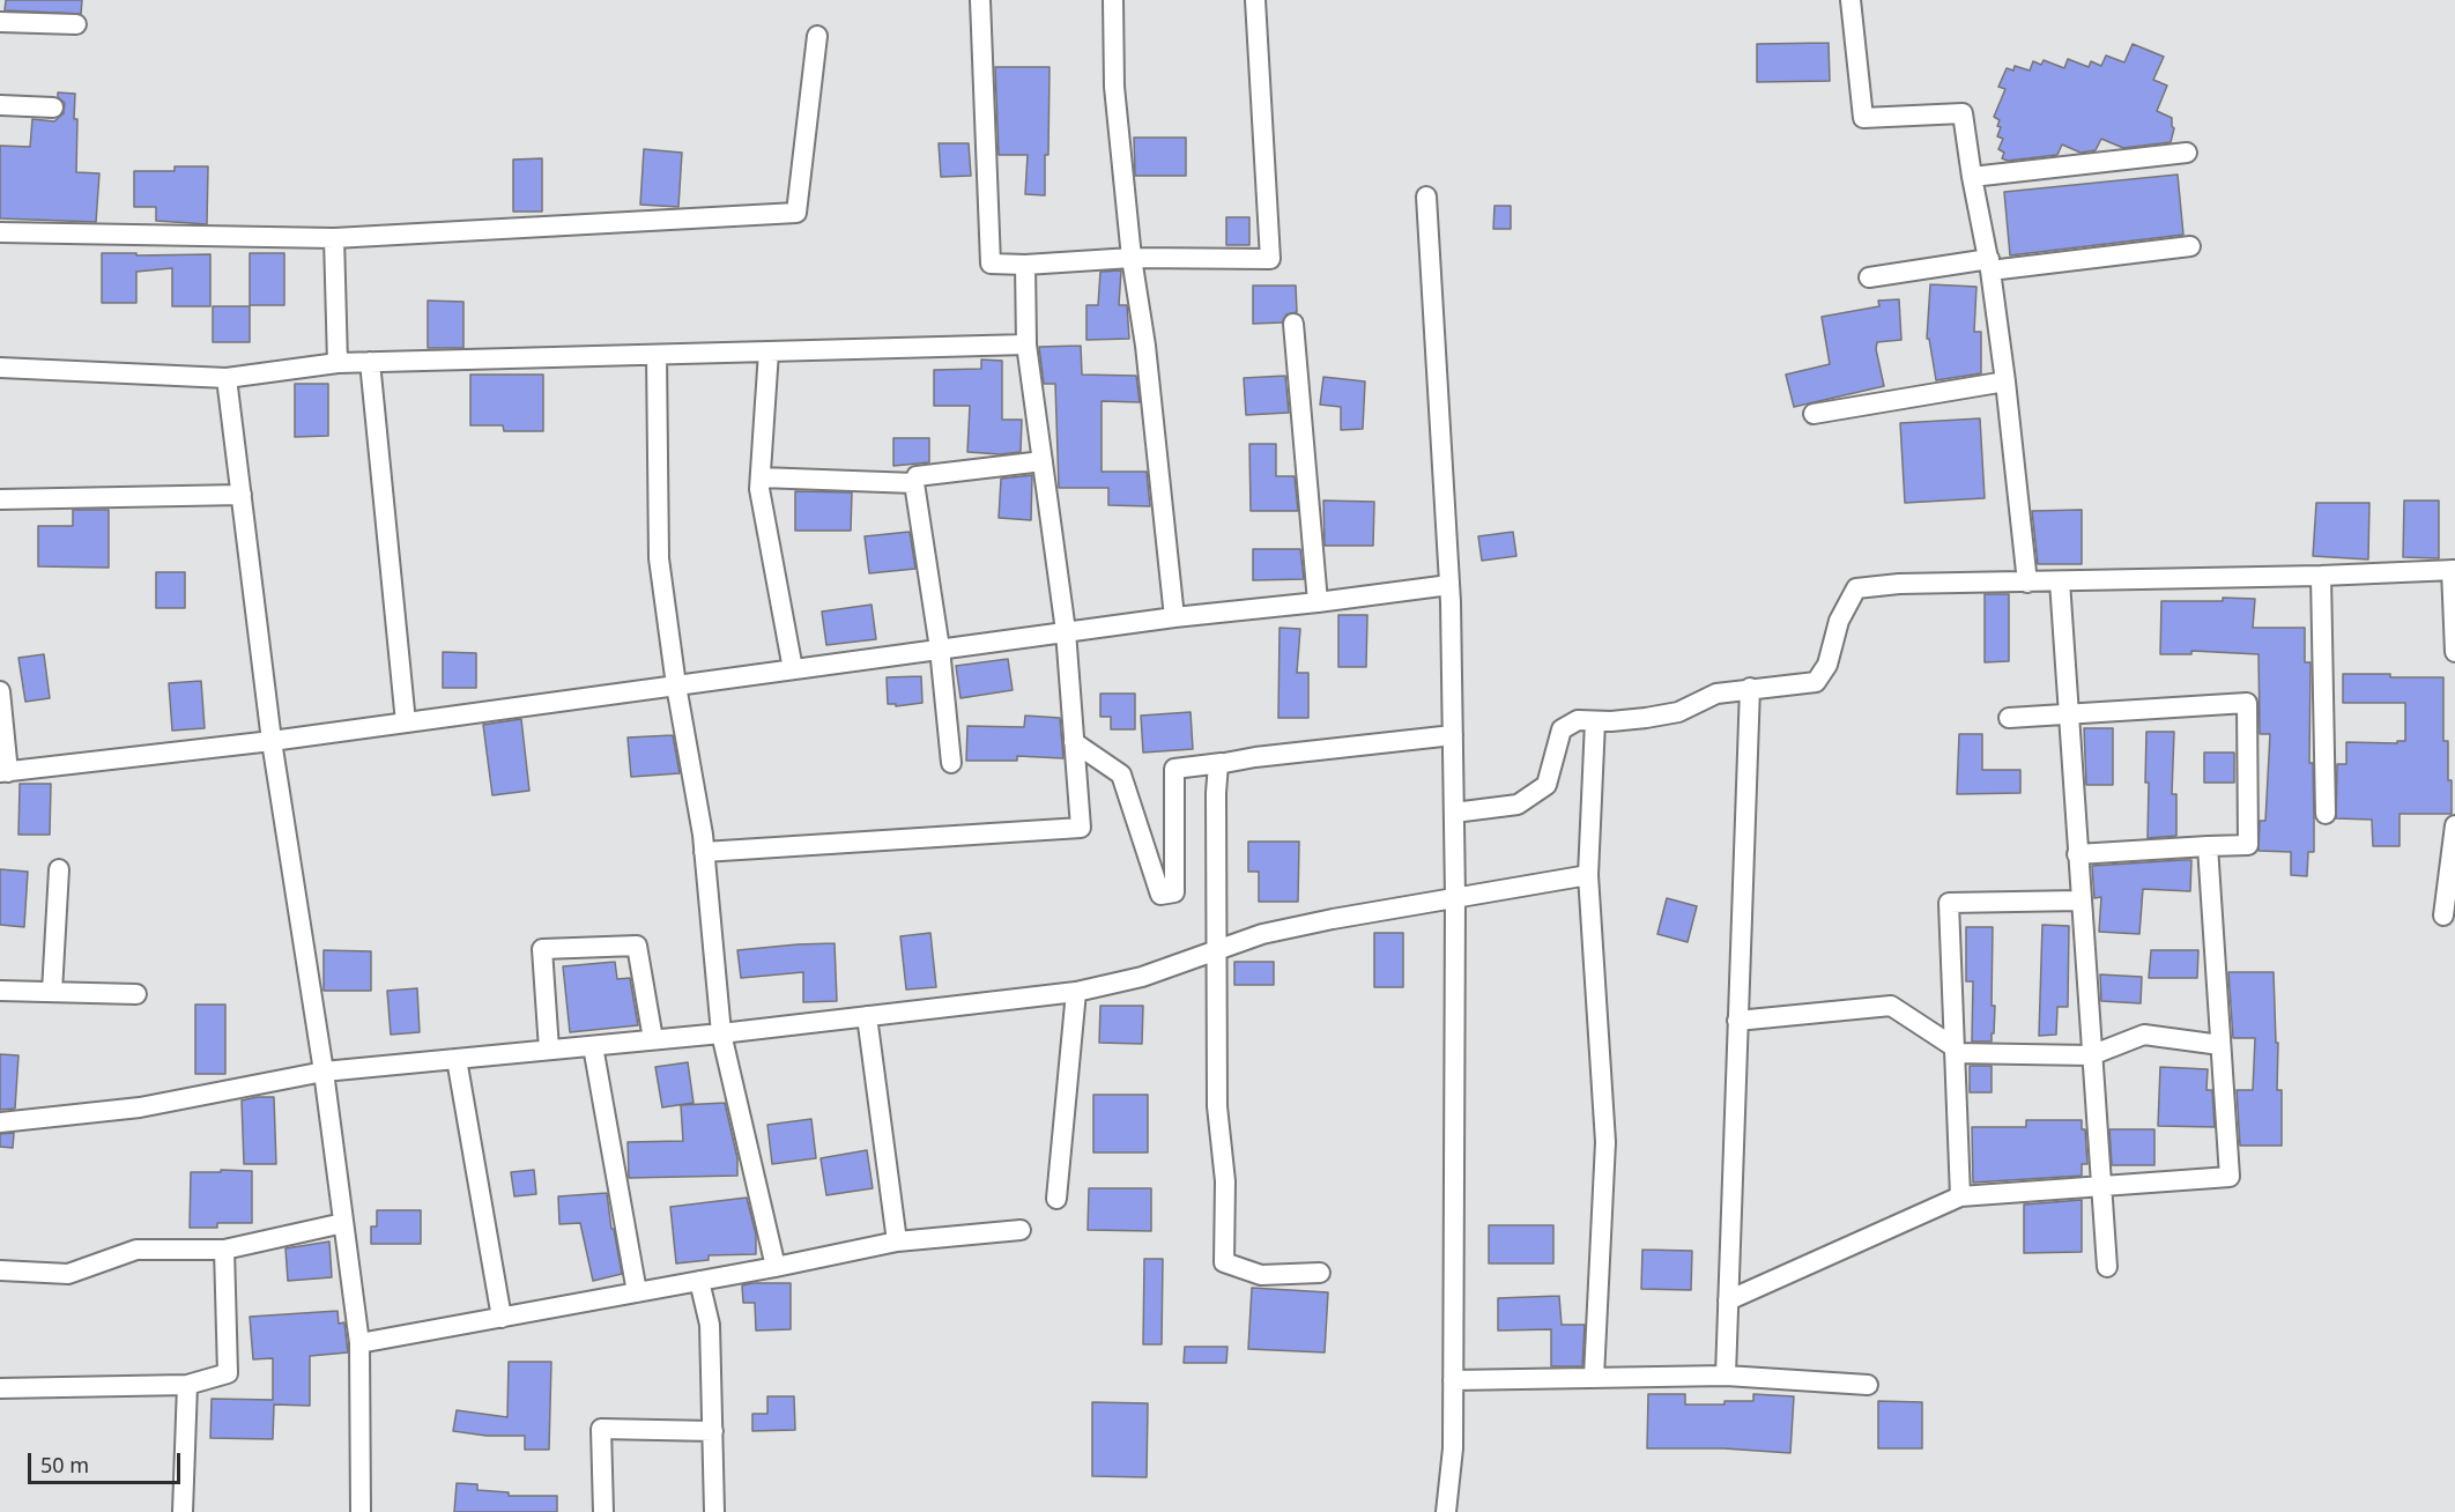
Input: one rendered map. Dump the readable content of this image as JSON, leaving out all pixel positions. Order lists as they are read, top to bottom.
{
  "scale_bar": "50 m"
}
